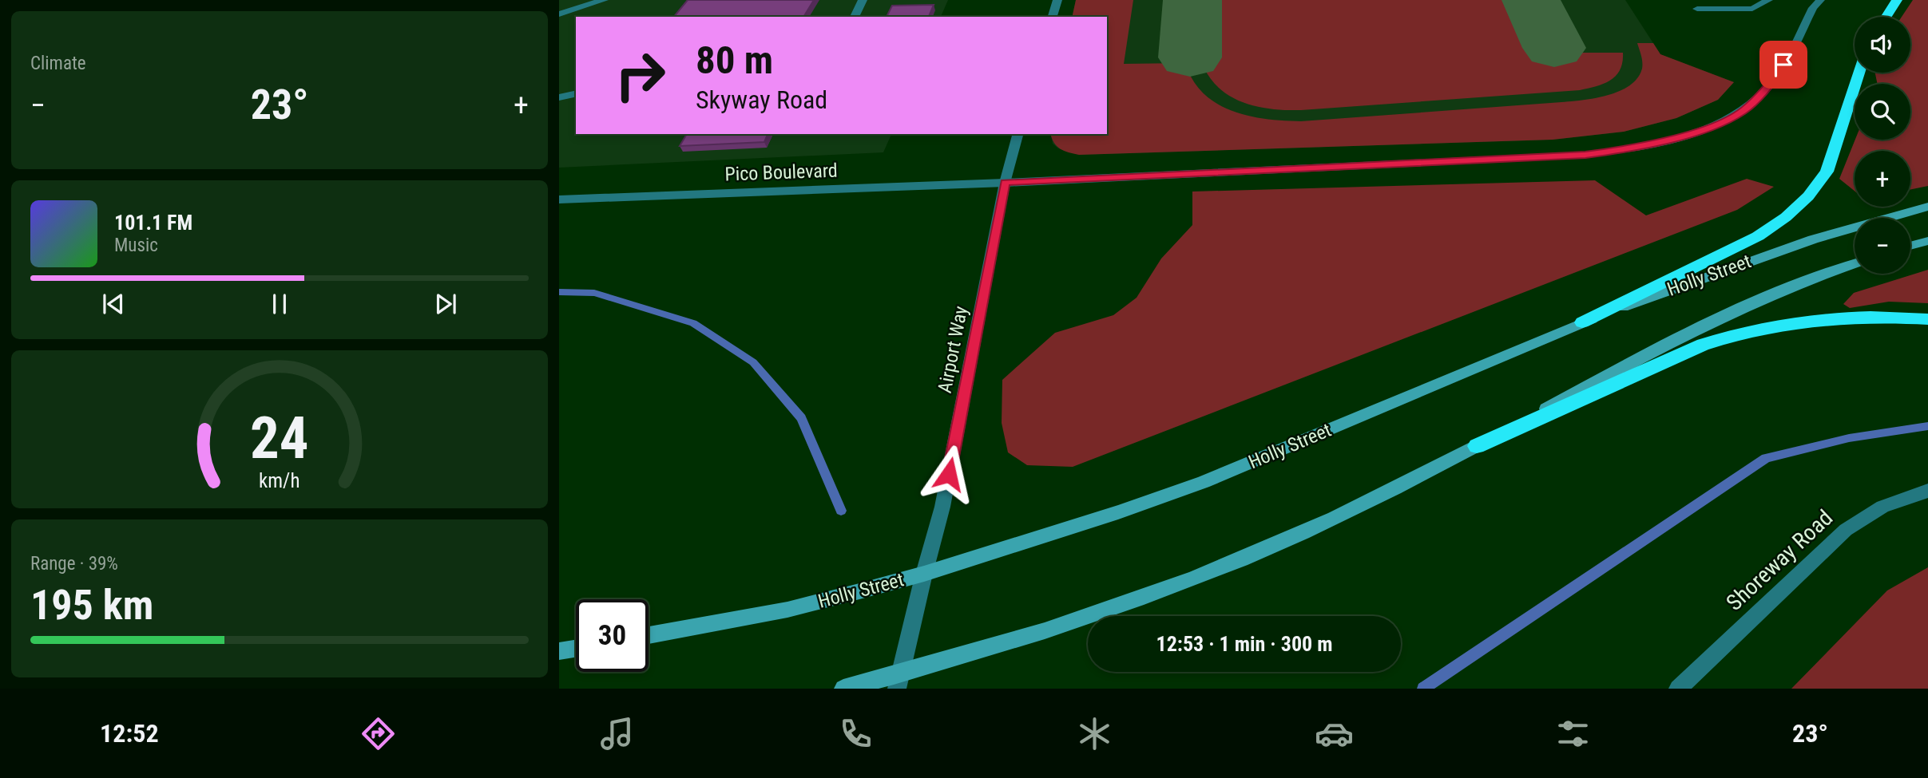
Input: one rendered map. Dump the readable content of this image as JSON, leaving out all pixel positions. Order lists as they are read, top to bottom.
{
  "streets": {
    "main road": ["Holly Street"],
    "street": ["Pico Boulevard", "Airport Way", "Shoreway Road"]
  },
  "crossings": [
    ["Pico Boulevard", "Airport Way"],
    ["Holly Street", "Airport Way"]
  ],
  "page": {
    "tile": [
      "Climate",
      ["Range · 39%", "195 km"]
    ],
    "map_buttons": ["+", "−"],
    "turn": ["80 m", "Skyway Road"],
    "heat": ["−", "23°", "+"],
    "song": ["101.1 FM", "Music"],
    "limit": "30",
    "trip": "12:53 · 1 min · 300 m",
    "tabs": ["12:52", "23°"],
    "gauge": ["24", "km/h"]
  }
}
